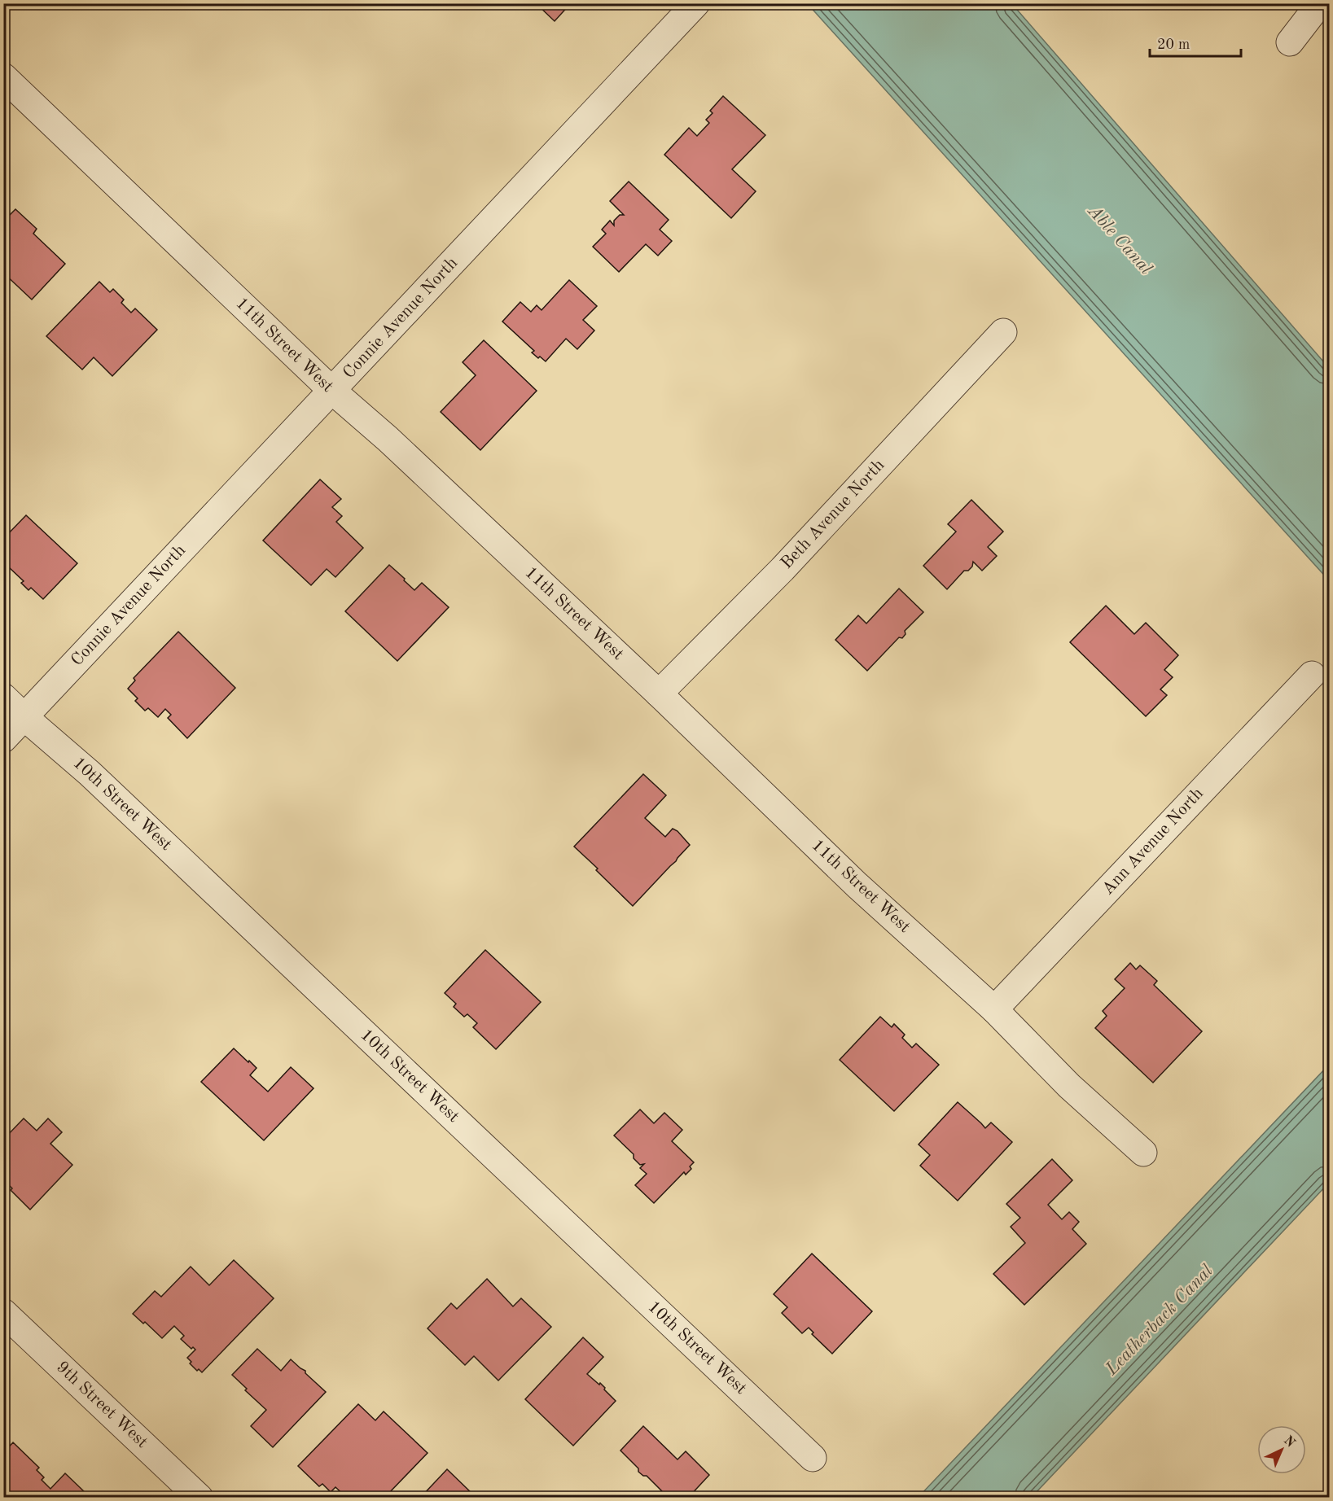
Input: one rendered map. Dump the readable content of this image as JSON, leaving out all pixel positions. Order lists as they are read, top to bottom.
{
  "streets": {
    "street": [
      "Connie Avenue North",
      "11th Street West",
      "Beth Avenue North",
      "10th Street West",
      "Ann Avenue North",
      "9th Street West"
    ]
  },
  "crossings": [
    ["Connie Avenue North", "11th Street West"],
    ["Connie Avenue North", "10th Street West"],
    ["11th Street West", "Beth Avenue North"],
    ["11th Street West", "Ann Avenue North"]
  ],
  "water": ["Able Canal", "Leatherback Canal"],
  "scale_bar": "20 m",
  "north": "top right"
}
